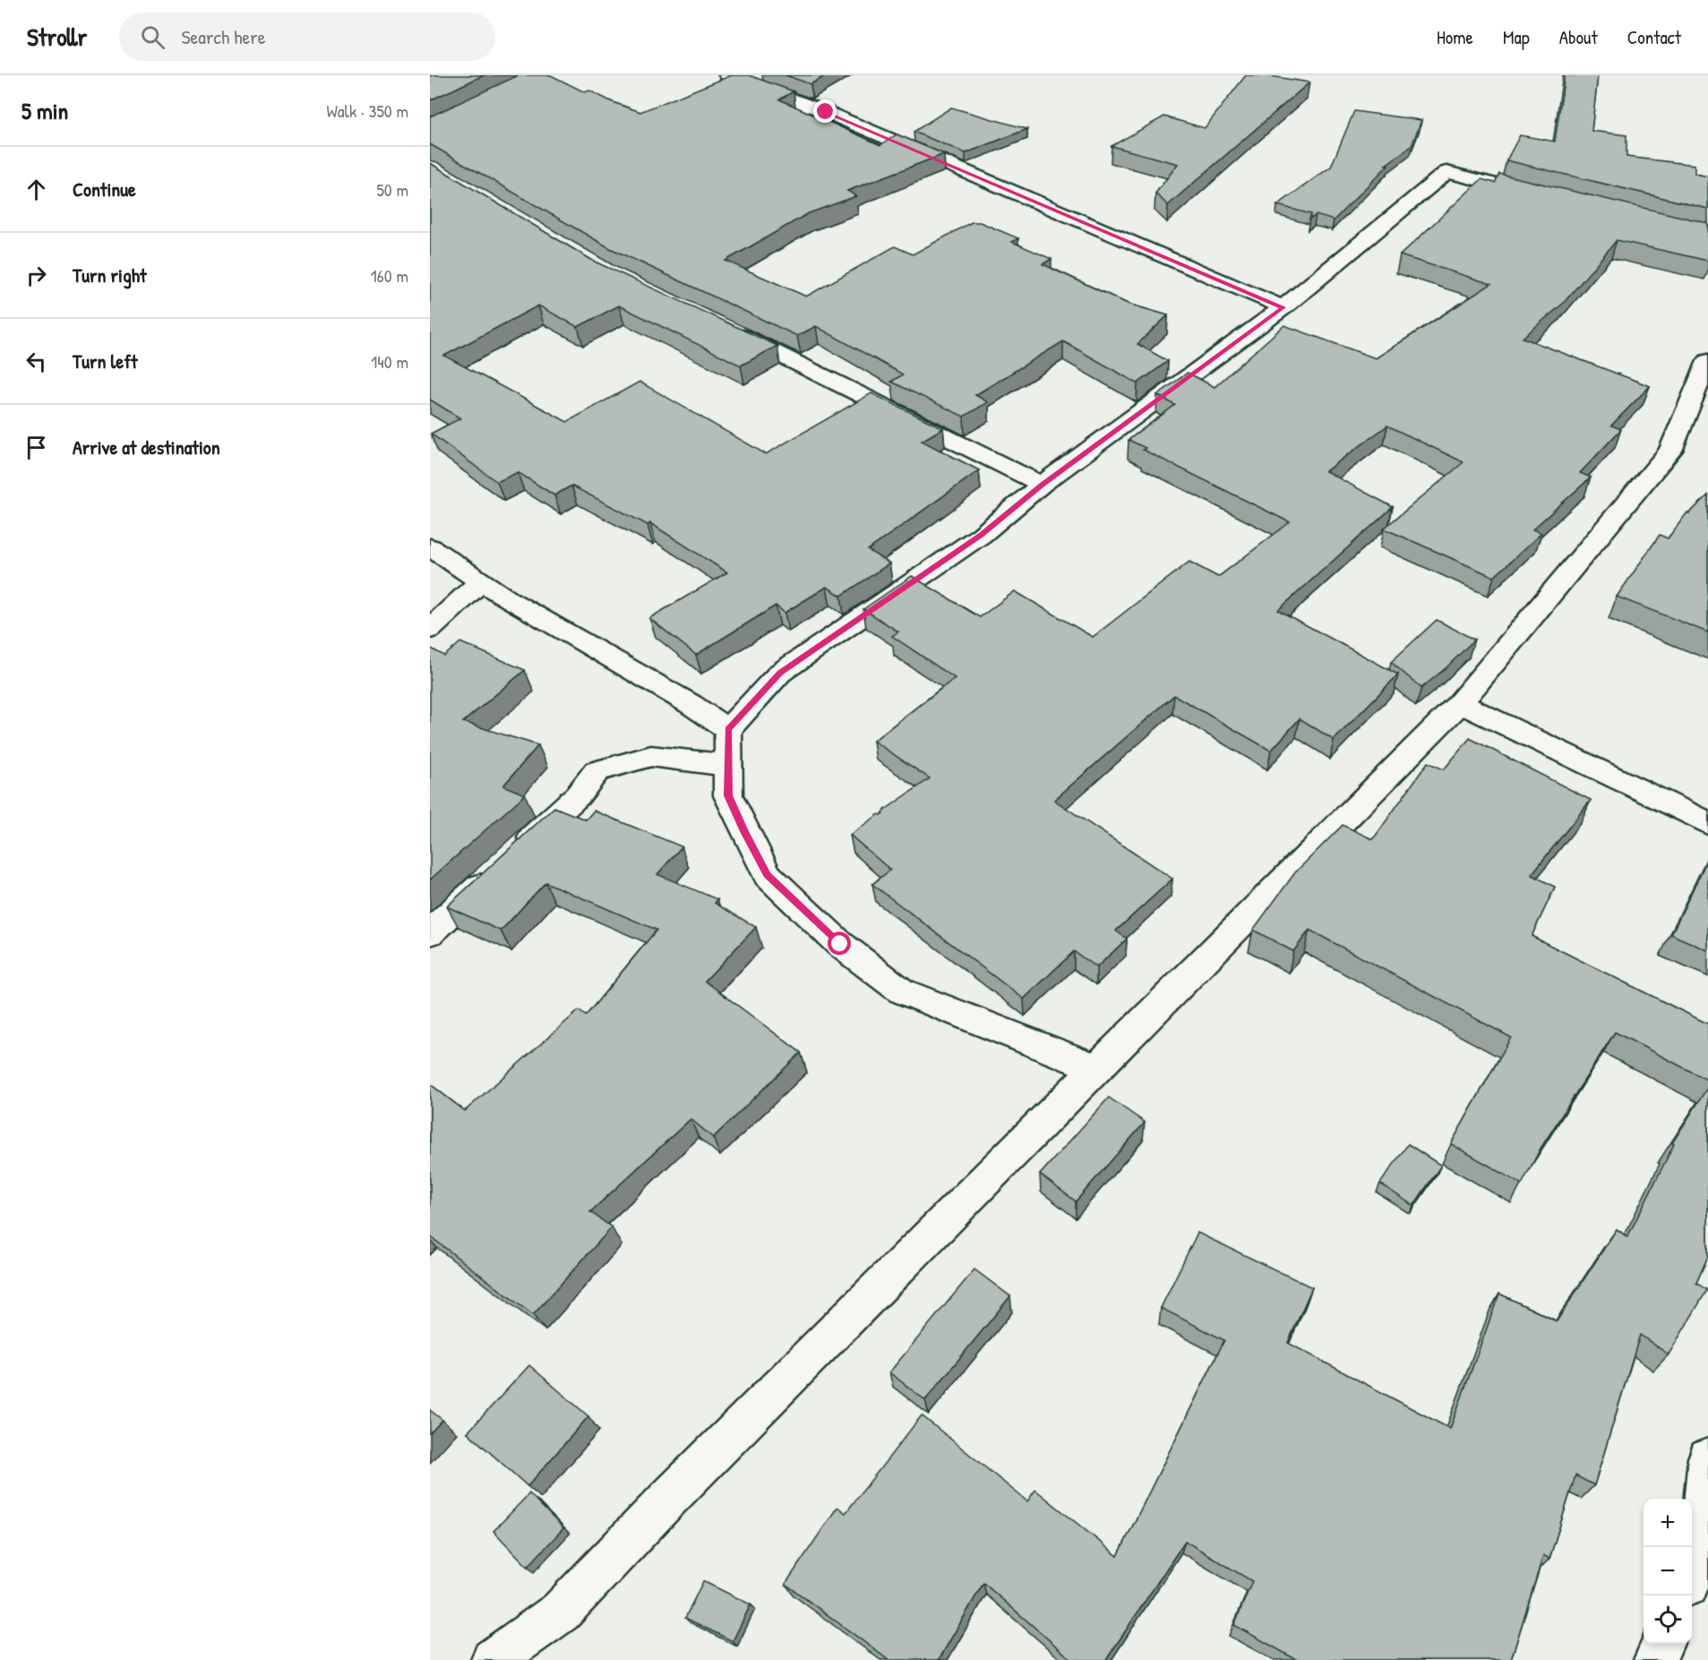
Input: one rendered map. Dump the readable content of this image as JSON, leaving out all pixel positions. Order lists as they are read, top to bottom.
{
  "page": {
    "header": "Strollr",
    "search": "Search here",
    "nav": [
      "Home",
      "Map",
      "About",
      "Contact"
    ],
    "heading": ["5 min", "Walk · 350 m"],
    "list": [
      ["Continue", "50 m"],
      ["Turn right", "160 m"],
      ["Turn left", "140 m"],
      "Arrive at destination"
    ],
    "map_buttons": ["+", "−"]
  }
}
